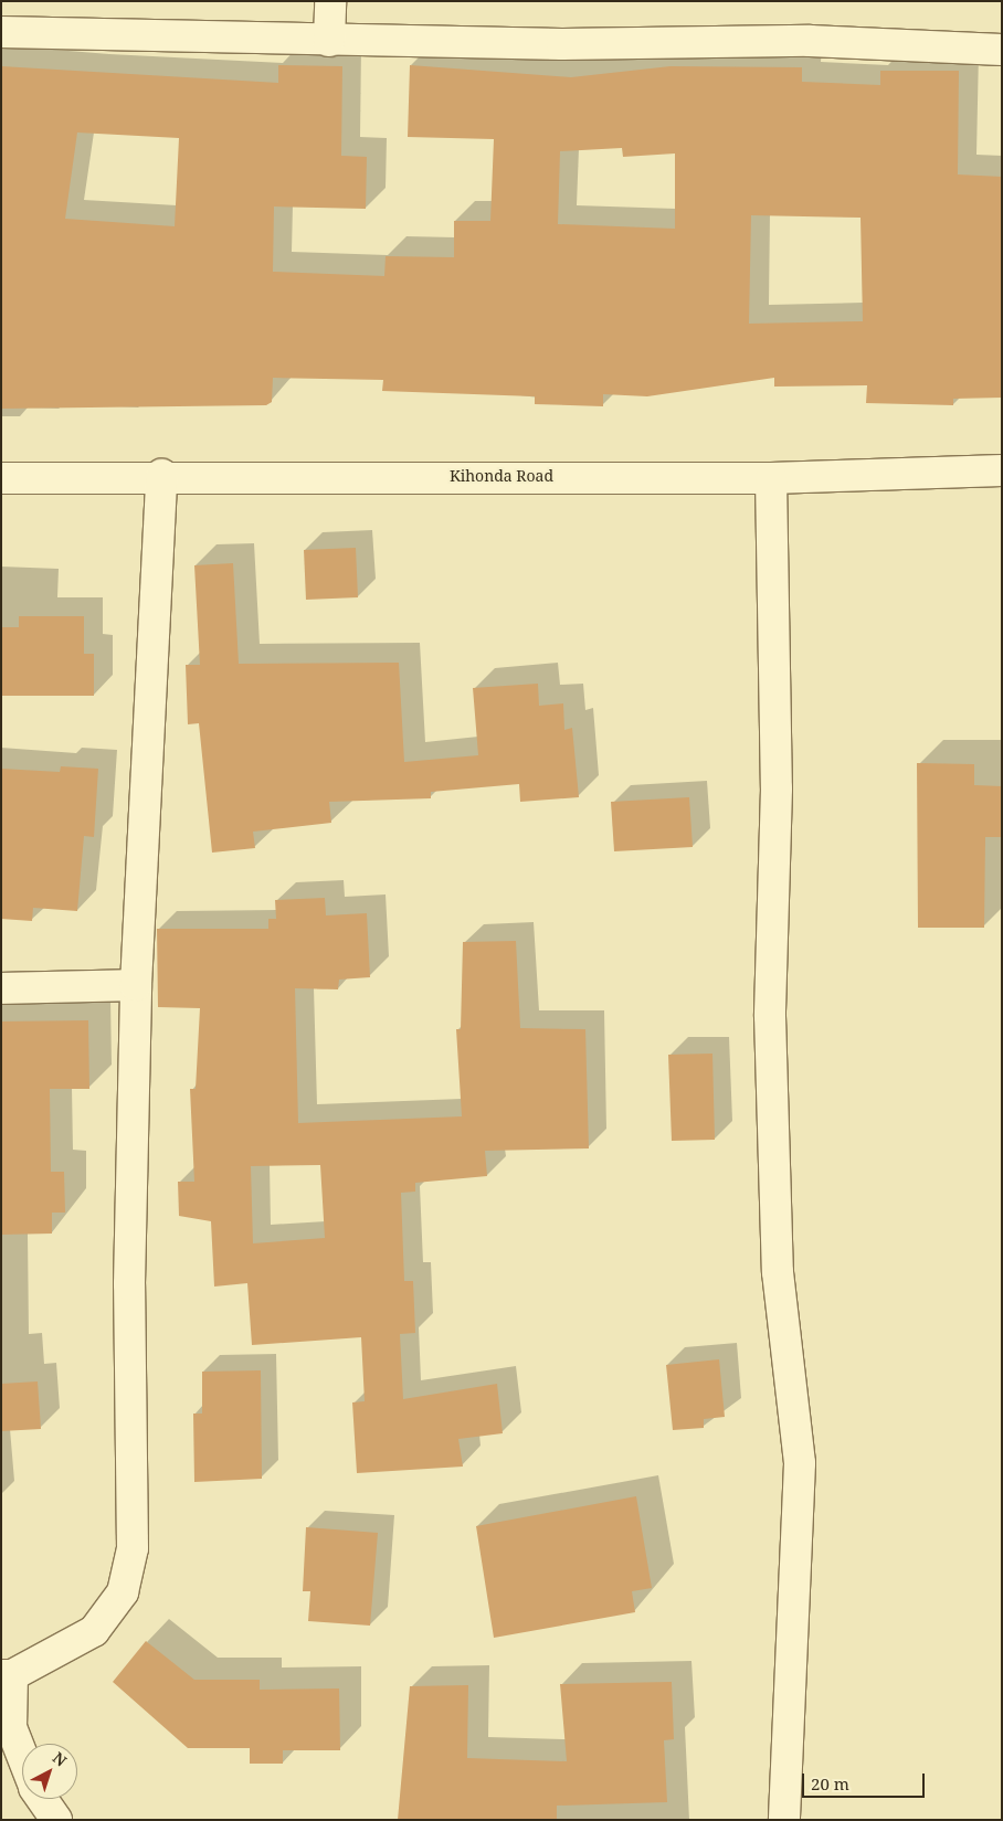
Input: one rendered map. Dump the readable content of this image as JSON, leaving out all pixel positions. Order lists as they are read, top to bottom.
{
  "streets": {
    "street": ["Kihonda Road"]
  },
  "scale_bar": "20 m",
  "north": "top right"
}
